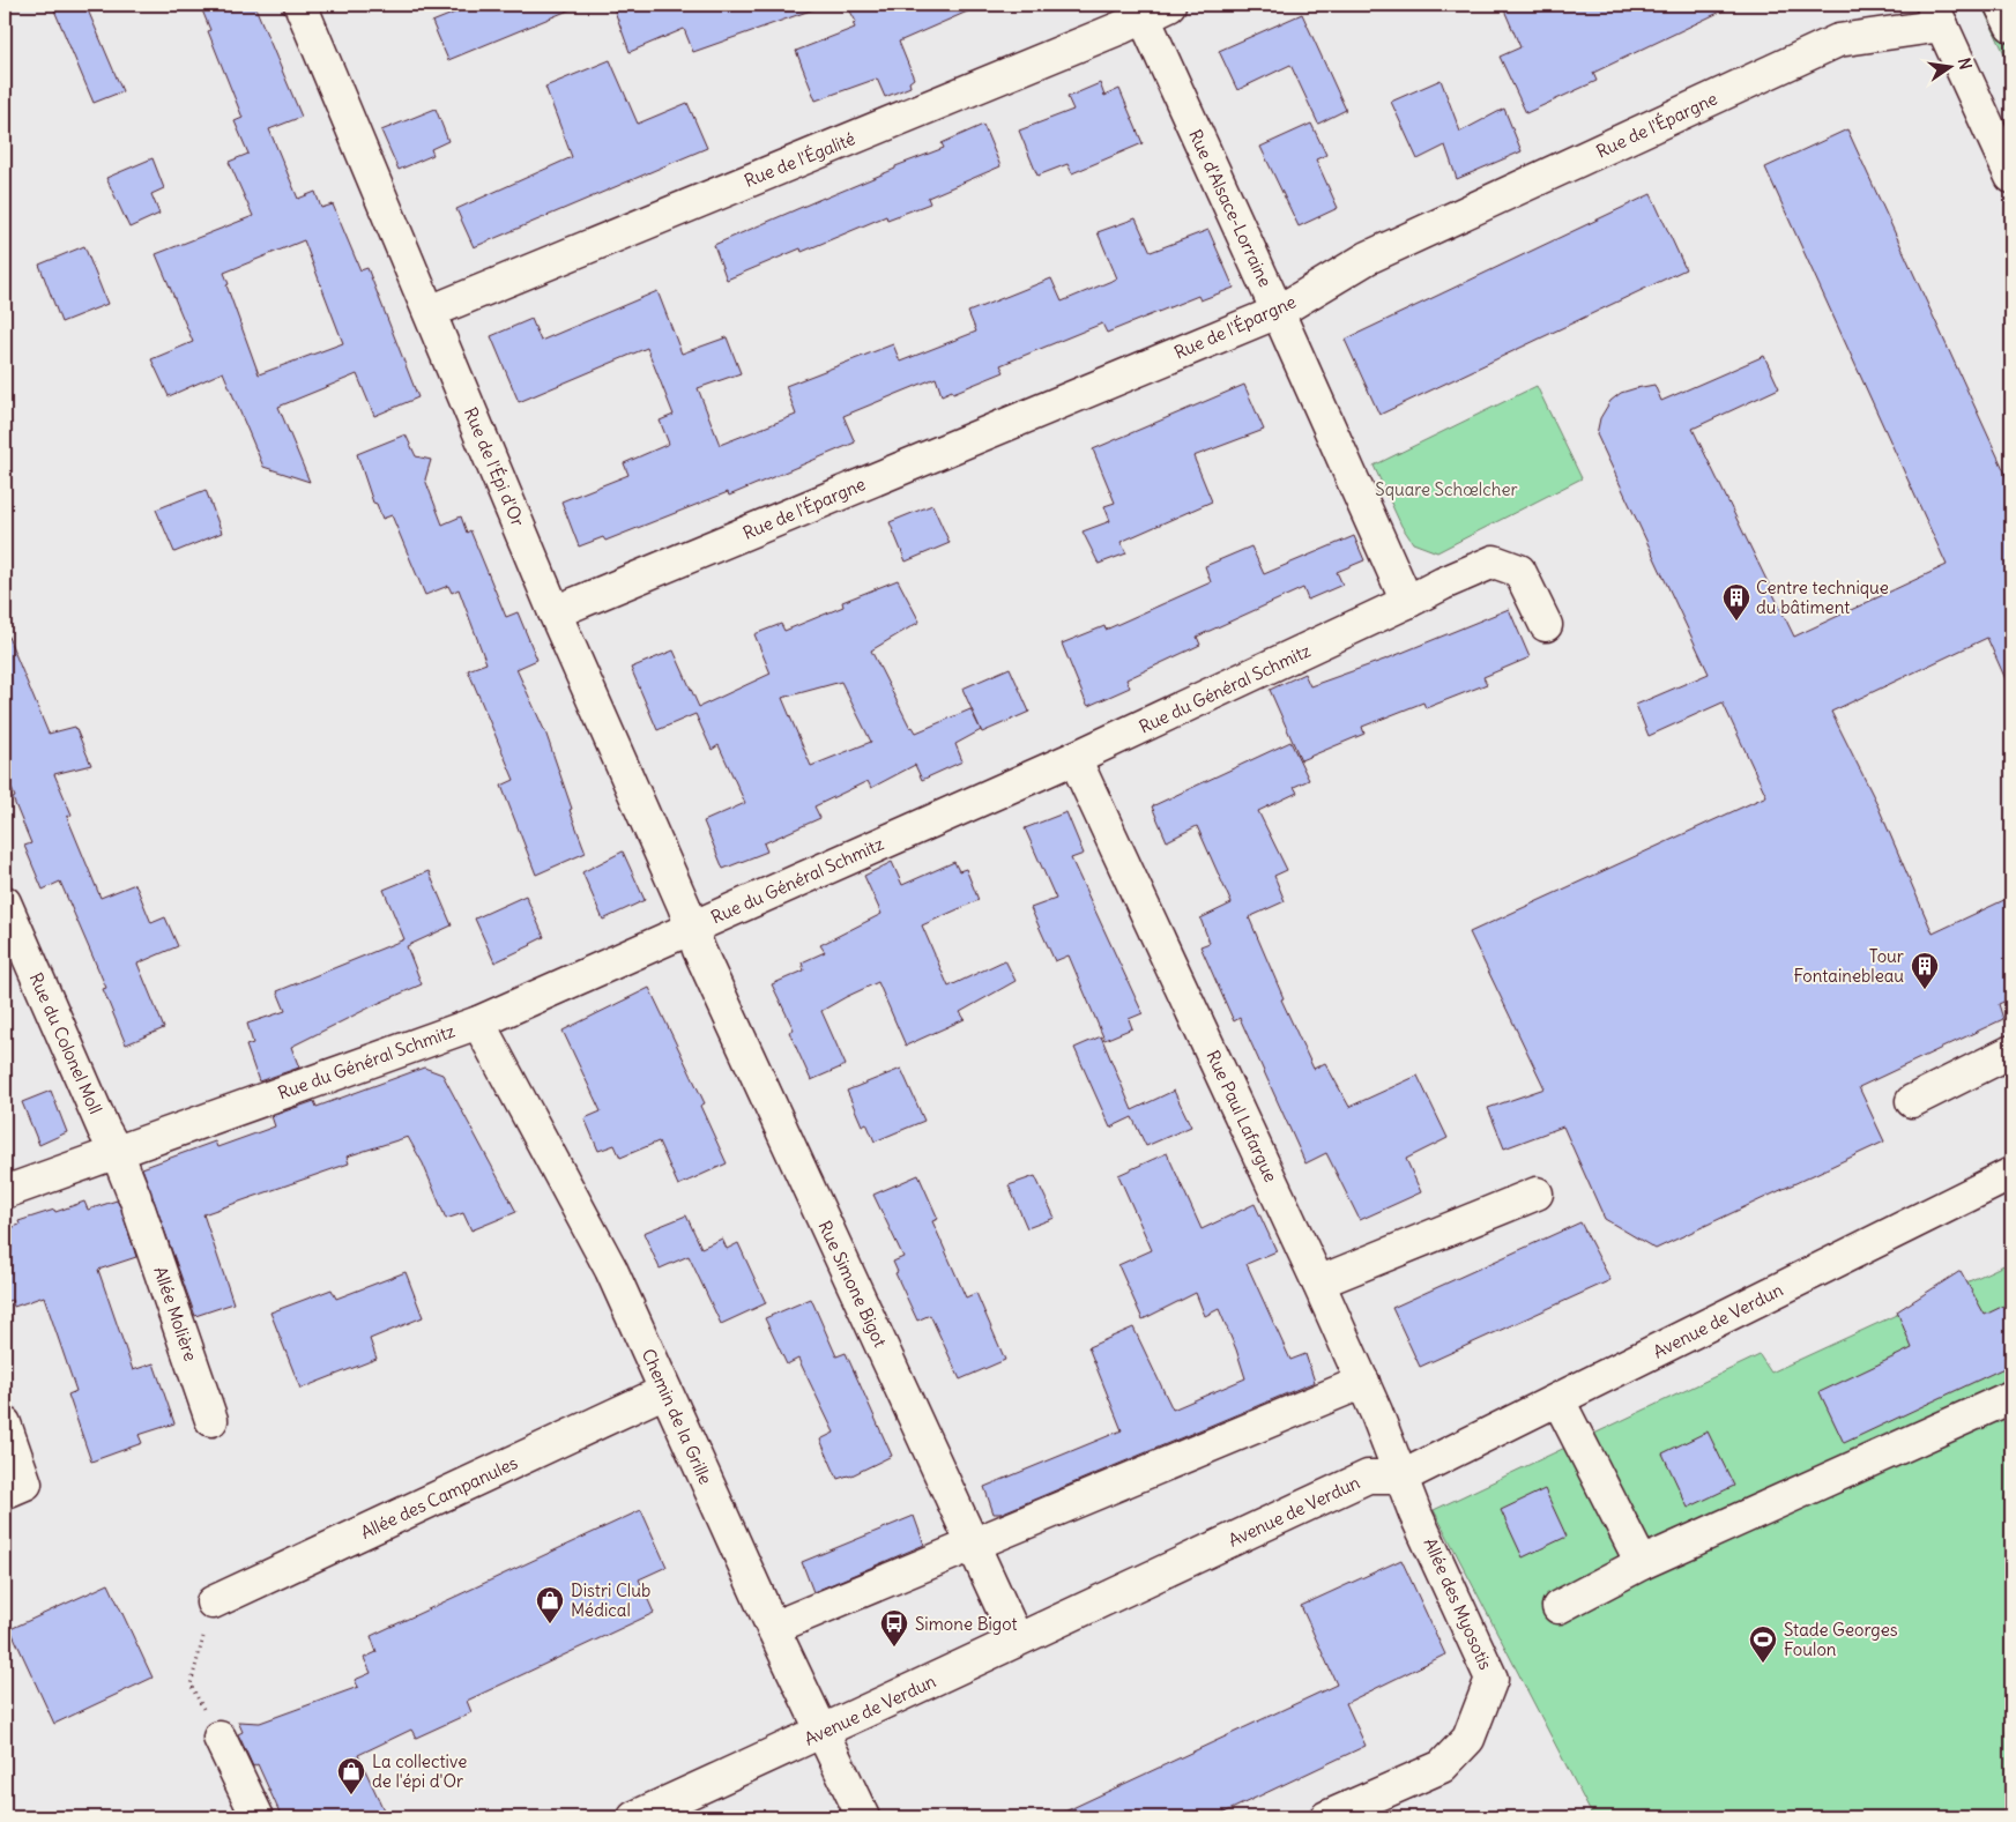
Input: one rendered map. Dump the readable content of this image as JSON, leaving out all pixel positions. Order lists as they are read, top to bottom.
{
  "streets": {
    "street": [
      "Rue de l'Épargne",
      "Rue de l'Égalité",
      "Rue d'Alsace-Lorraine",
      "Rue de l'Épi d'Or",
      "Rue du Général Schmitz",
      "Rue du Colonel Moll",
      "Rue Paul Lafargue",
      "Rue Simone Bigot",
      "Allée Molière",
      "Avenue de Verdun",
      "Chemin de la Grille",
      "Allée des Campanules",
      "Allée des Myosotis"
    ]
  },
  "crossings": [
    ["Rue de l'Épargne", "Rue d'Alsace-Lorraine"],
    ["Rue de l'Épargne", "Rue de l'Épi d'Or"],
    ["Rue de l'Égalité", "Rue d'Alsace-Lorraine"],
    ["Rue de l'Égalité", "Rue de l'Épi d'Or"],
    ["Rue d'Alsace-Lorraine", "Rue du Général Schmitz"],
    ["Rue de l'Épi d'Or", "Rue du Général Schmitz"],
    ["Rue de l'Épi d'Or", "Rue Simone Bigot"],
    ["Rue du Général Schmitz", "Rue du Colonel Moll"],
    ["Rue du Général Schmitz", "Rue Paul Lafargue"],
    ["Rue du Général Schmitz", "Rue Simone Bigot"],
    ["Rue du Général Schmitz", "Allée Molière"],
    ["Rue du Général Schmitz", "Chemin de la Grille"],
    ["Rue du Colonel Moll", "Allée Molière"],
    ["Rue Paul Lafargue", "Avenue de Verdun"],
    ["Rue Paul Lafargue", "Allée des Myosotis"],
    ["Rue Simone Bigot", "Avenue de Verdun"],
    ["Avenue de Verdun", "Chemin de la Grille"],
    ["Avenue de Verdun", "Allée des Myosotis"],
    ["Chemin de la Grille", "Allée des Campanules"]
  ],
  "parks": ["Square Schœlcher"],
  "places": {
    "building": ["Centre technique du bâtiment", "Tour Fontainebleau"],
    "shop": ["Distri Club Médical", "La collective de l'épi d'Or"],
    "bus stop": ["Simone Bigot"],
    "sports": ["Stade Georges Foulon"]
  },
  "north": "right"
}
